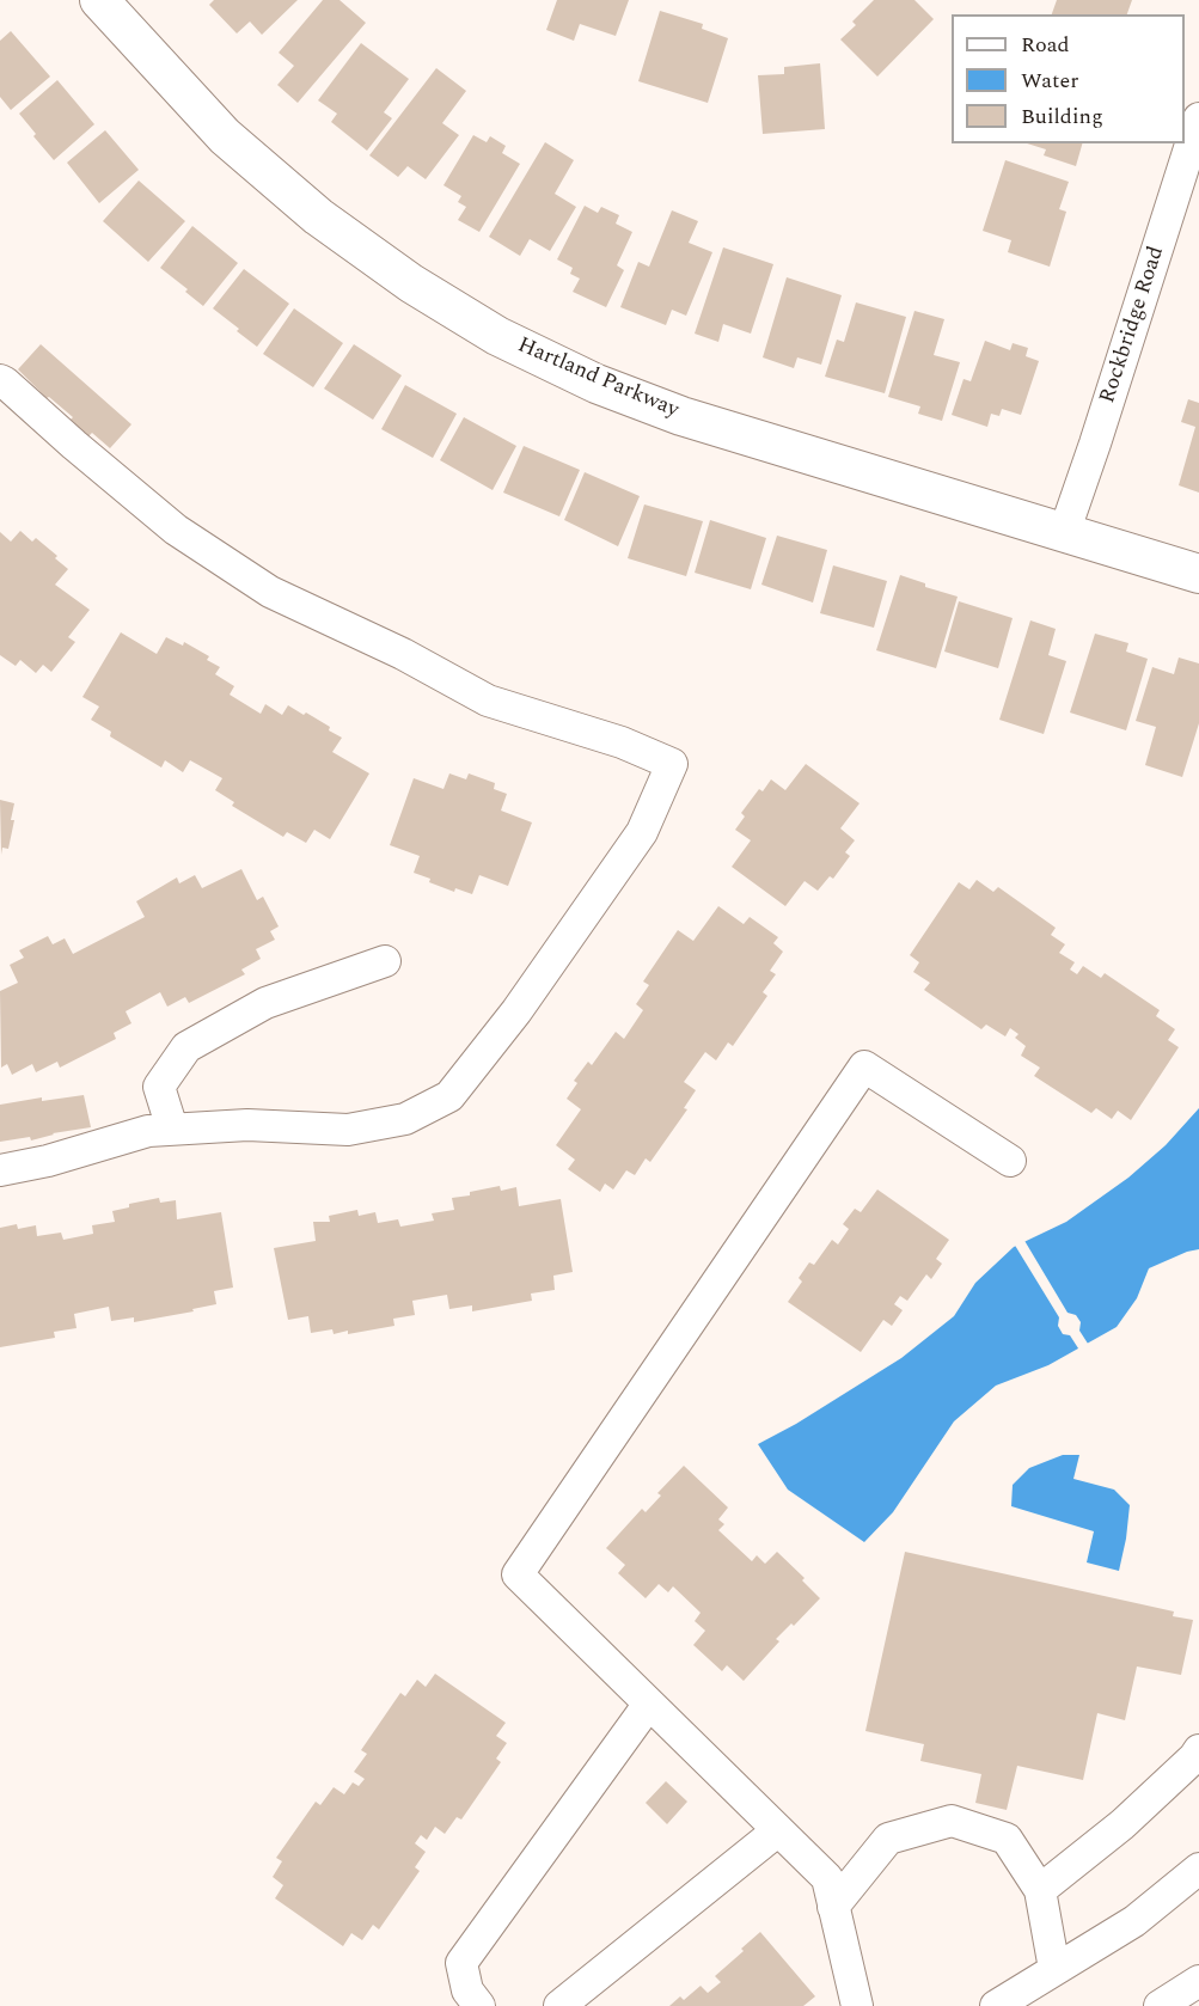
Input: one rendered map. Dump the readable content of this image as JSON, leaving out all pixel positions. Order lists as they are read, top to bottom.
{
  "streets": {
    "street": ["Rockbridge Road", "Hartland Parkway"]
  },
  "crossings": [
    ["Rockbridge Road", "Hartland Parkway"]
  ],
  "legend": ["Road", "Water", "Building"]
}
